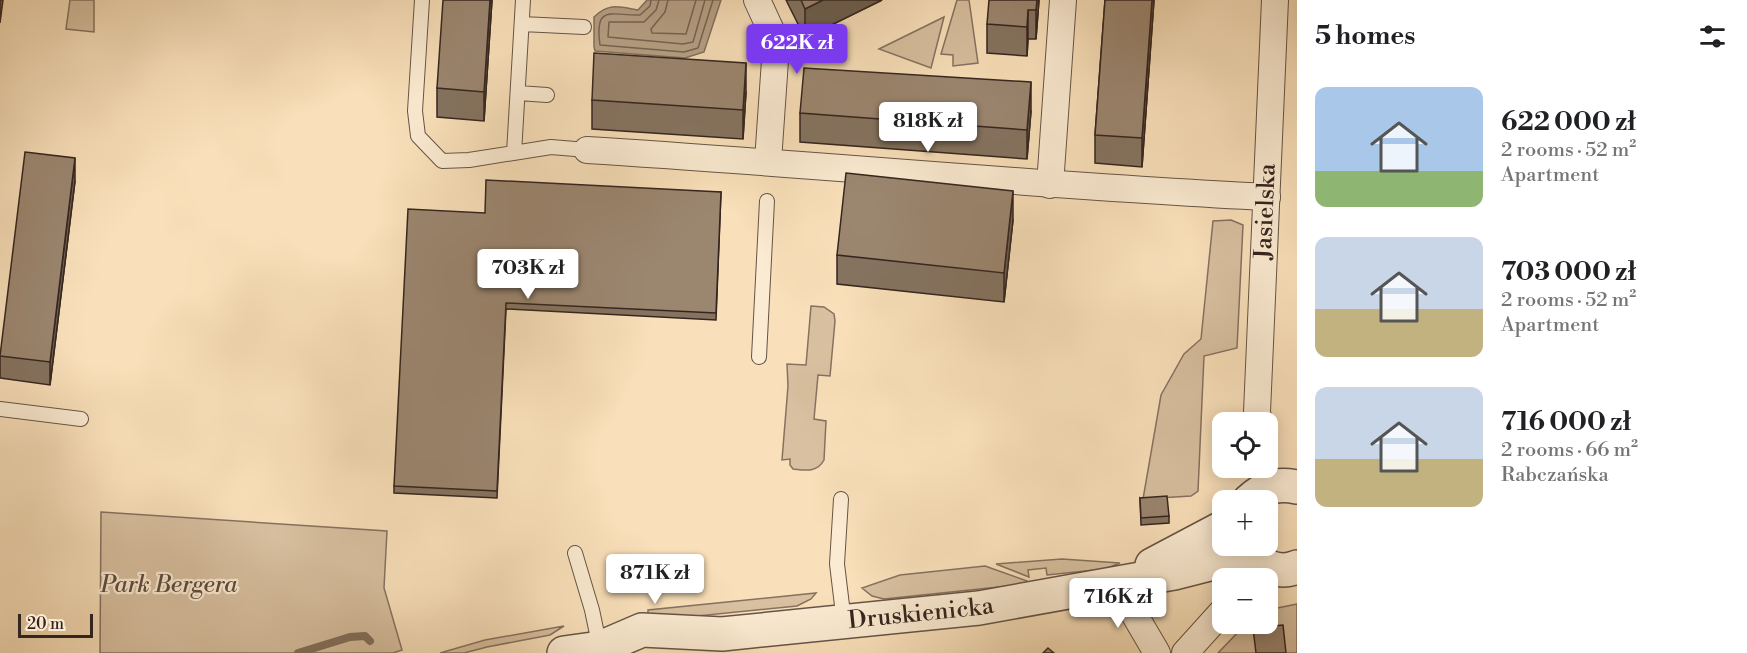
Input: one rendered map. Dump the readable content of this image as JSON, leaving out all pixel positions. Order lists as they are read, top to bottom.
{
  "streets": {
    "street": ["Jasielska", "Druskienicka"]
  },
  "parks": ["Park Bergera"],
  "scale_bar": "20 m",
  "page": {
    "heading": "5 homes",
    "price": [
      "622K zł",
      "818K zł",
      "703K zł",
      "871K zł",
      "716K zł"
    ],
    "list": [
      {
        "name": "622 000 zł",
        "note": "2 rooms · 52 m² · Apartment"
      },
      {
        "name": "703 000 zł",
        "note": "2 rooms · 52 m² · Apartment"
      },
      {
        "name": "716 000 zł",
        "note": "2 rooms · 66 m² · Rabczańska"
      }
    ],
    "map_buttons": ["+", "−"],
    "scale": "20 m"
  }
}
